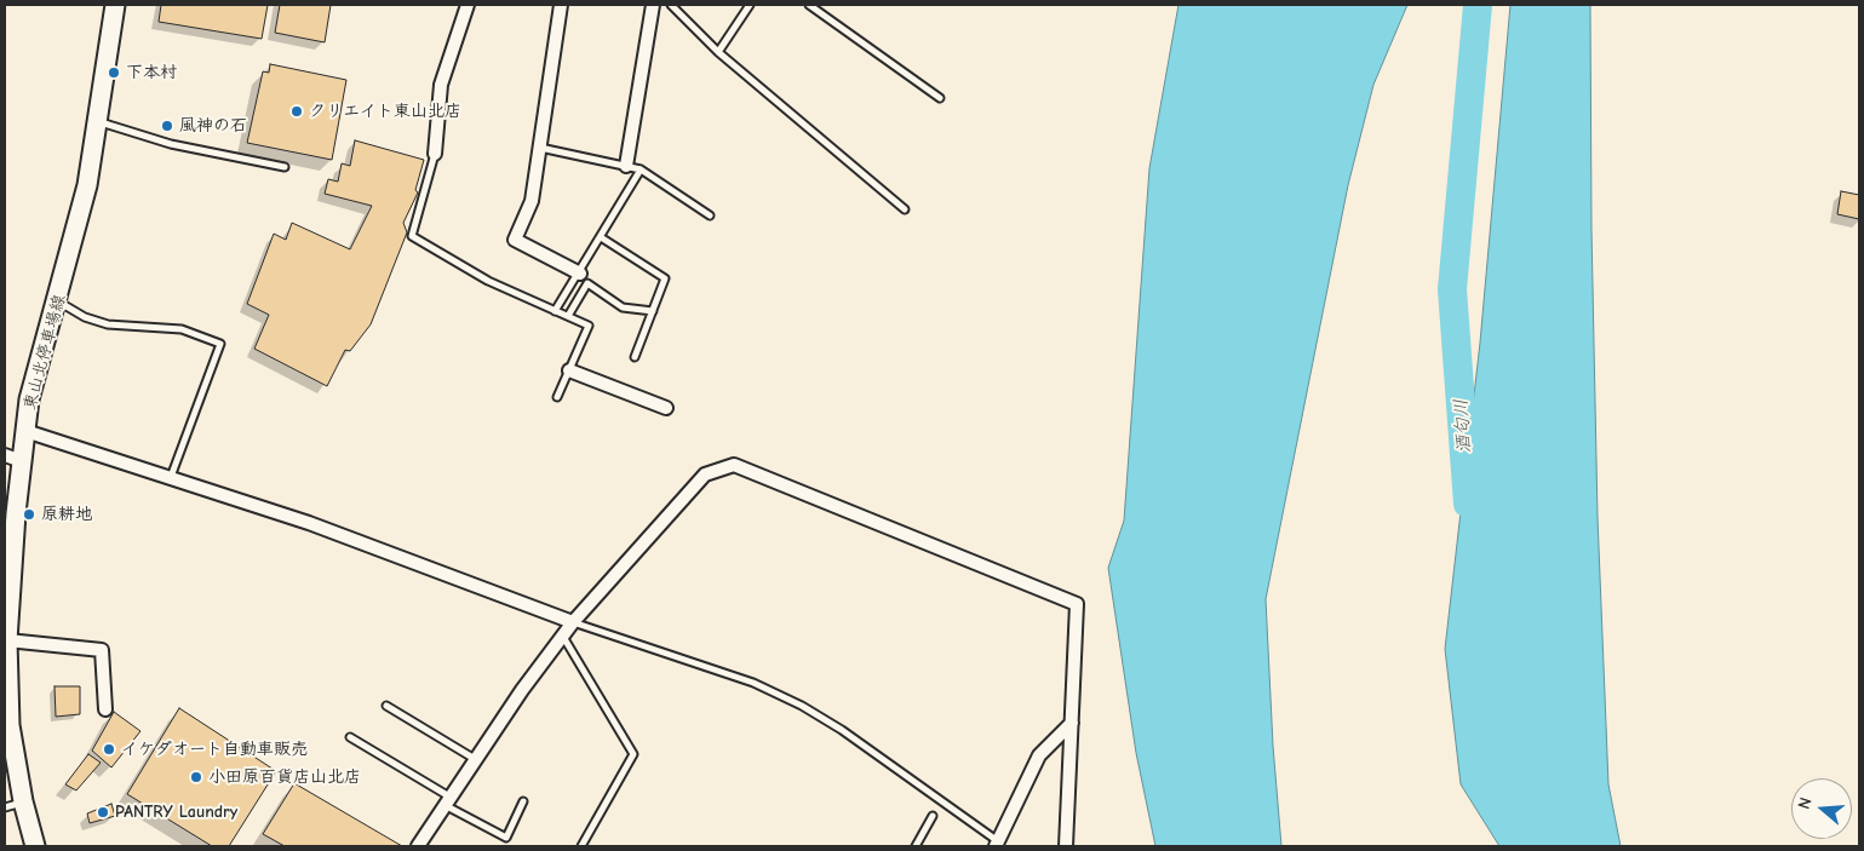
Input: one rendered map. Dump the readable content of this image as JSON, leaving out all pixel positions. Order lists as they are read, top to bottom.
{
  "streets": {
    "main road": ["東山北停車場線"]
  },
  "water": ["酒匂川"],
  "places": [
    "下本村",
    "クリエイト東山北店",
    "風神の石",
    "原耕地",
    "イケダオート自動車販売",
    "小田原百貨店山北店",
    "PANTRY Laundry"
  ],
  "north": "left"
}
